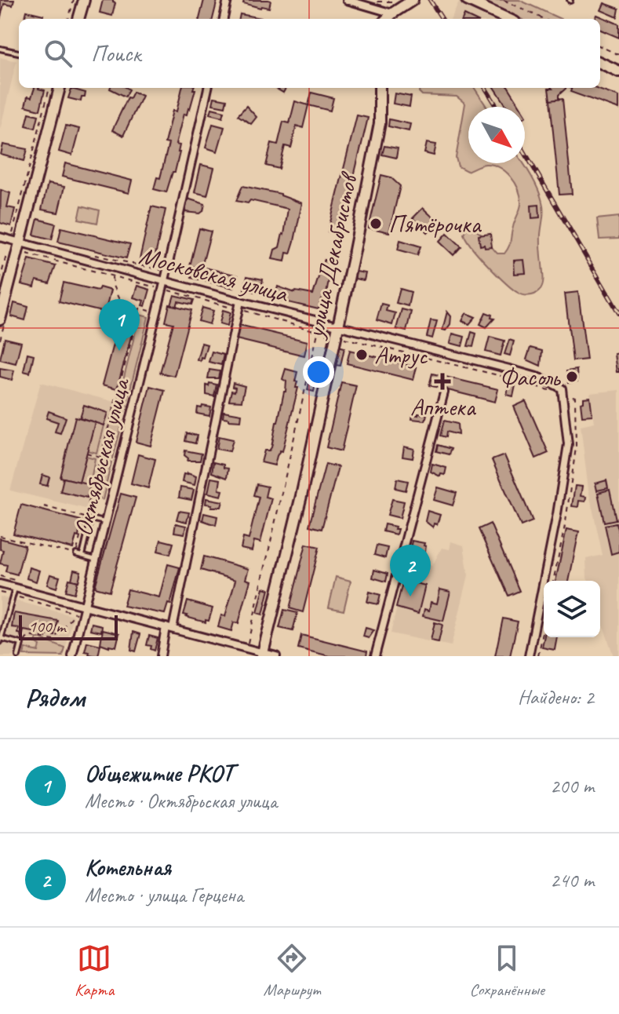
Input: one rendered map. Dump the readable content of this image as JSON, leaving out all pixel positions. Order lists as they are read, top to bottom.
{
  "streets": {
    "street": ["улица Декабристов", "Московская улица", "Октябрьская улица"]
  },
  "crossings": [
    ["улица Декабристов", "Московская улица"],
    ["Московская улица", "Октябрьская улица"]
  ],
  "places": {
    "other": ["Пятёрочка", "Атрус", "Фасоль"],
    "health": ["Аптека"]
  },
  "scale_bar": "100 m",
  "north": "bottom right",
  "page": {
    "search": "Поиск",
    "pins": ["1", "2"],
    "scale": "100 m",
    "heading": ["Рядом", "Найдено: 2"],
    "list": [
      {
        "mark": "1",
        "name": "Общежитие РКОТ",
        "note": "Место · Октябрьская улица",
        "value": "200 m"
      },
      {
        "mark": "2",
        "name": "Котельная",
        "note": "Место · улица Герцена",
        "value": "240 m"
      }
    ],
    "nav": ["Карта", "Маршрут", "Сохранённые"]
  }
}
